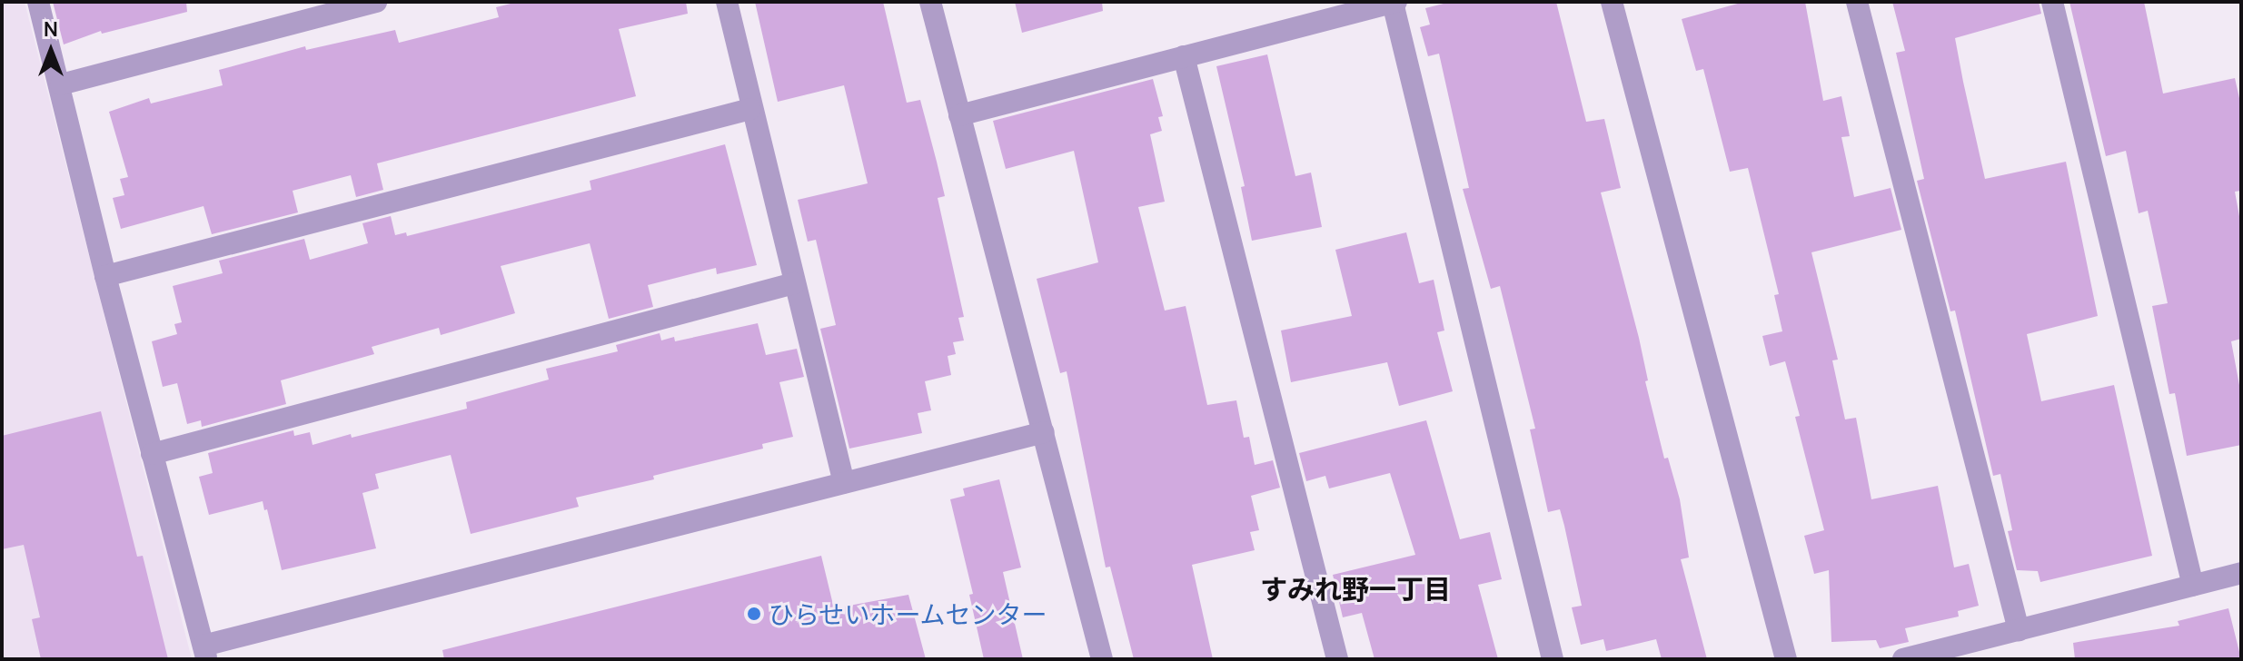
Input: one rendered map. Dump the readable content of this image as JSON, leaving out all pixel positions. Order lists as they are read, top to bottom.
{
  "districts": ["すみれ野一丁目"],
  "places": ["ひらせいホームセンター"],
  "north": "top"
}
